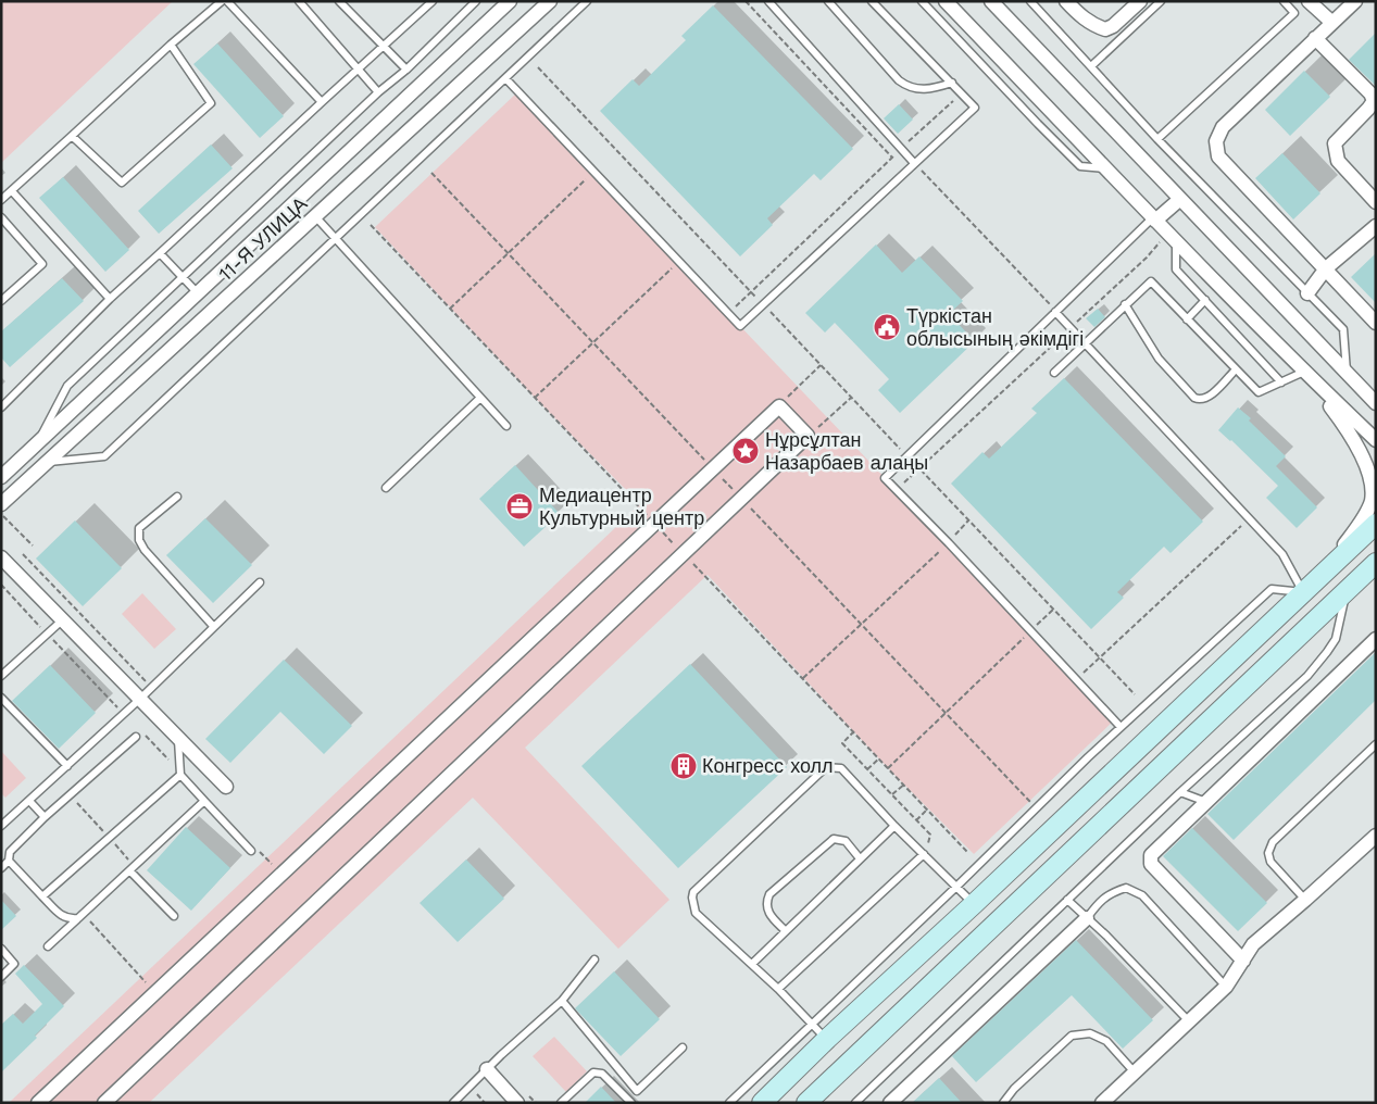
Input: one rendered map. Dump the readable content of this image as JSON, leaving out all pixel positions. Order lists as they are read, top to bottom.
{
  "streets": {
    "street": ["11-Я УЛИЦА"]
  },
  "places": {
    "public building": ["Түркістан облысының әкімдігі"],
    "place": ["Нұрсұлтан Назарбаев алаңы"],
    "office": ["Медиацентр Культурный центр"],
    "building": ["Конгресс холл"]
  }
}
